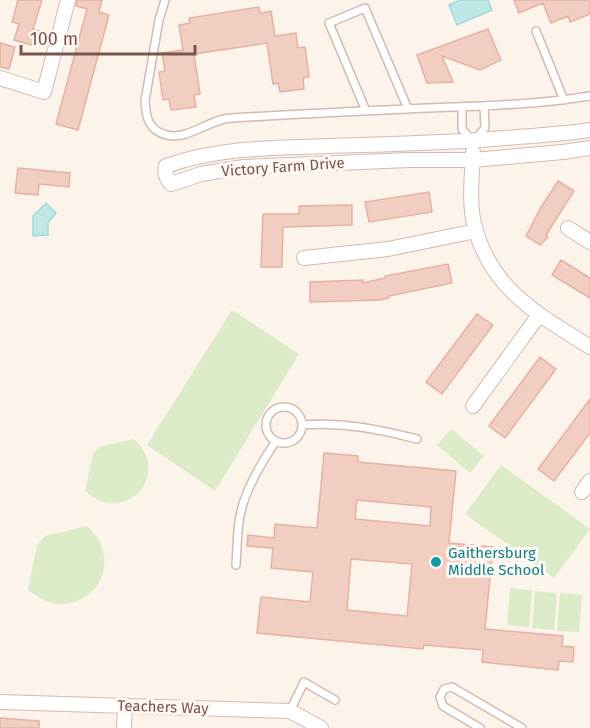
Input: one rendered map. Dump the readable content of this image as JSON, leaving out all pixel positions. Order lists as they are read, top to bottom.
{
  "streets": {
    "street": ["Victory Farm Drive", "Teachers Way"]
  },
  "places": ["Gaithersburg Middle School"],
  "scale_bar": "100 m"
}
